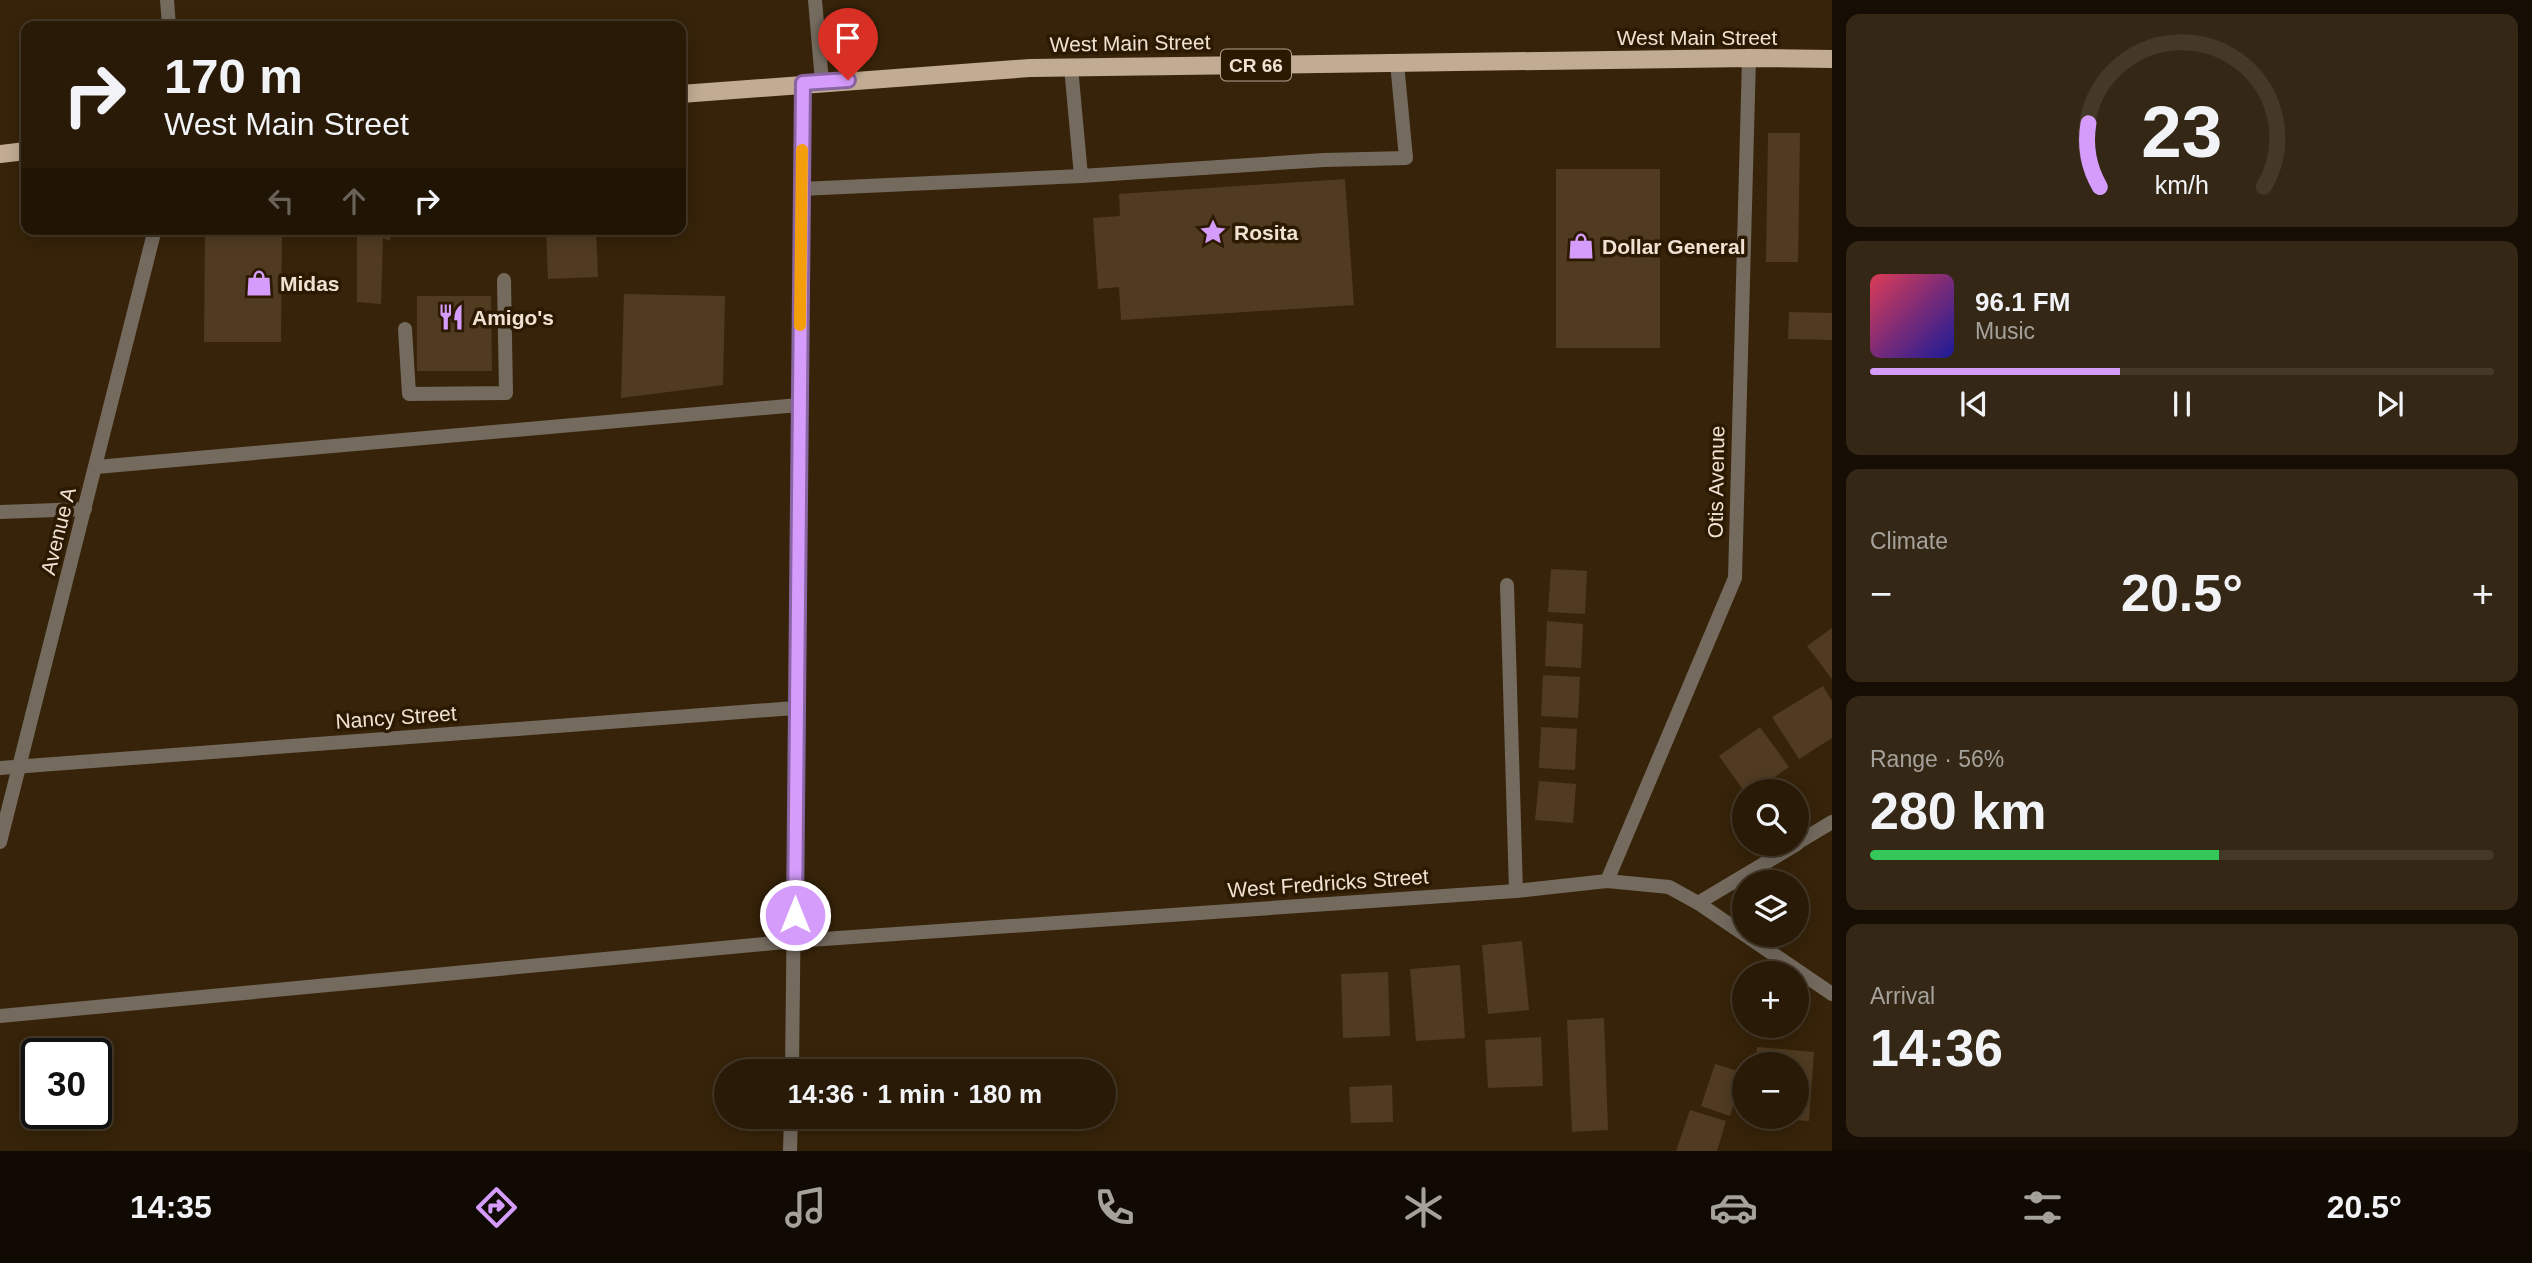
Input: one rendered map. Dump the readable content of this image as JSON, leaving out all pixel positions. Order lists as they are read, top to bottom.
{
  "streets": {
    "main road": ["West Main Street", "CR 66"],
    "street": [
      "Otis Avenue",
      "Avenue A",
      "Nancy Street",
      "West Fredricks Street"
    ]
  },
  "crossings": [
    ["West Main Street", "Otis Avenue"],
    ["Otis Avenue", "West Fredricks Street"],
    ["Avenue A", "Nancy Street"]
  ],
  "places": {
    "place": ["Rosita"],
    "shop": ["Dollar General", "Midas"],
    "restaurant": ["Amigo's"]
  },
  "page": {
    "turn": ["170 m", "West Main Street"],
    "song": ["96.1 FM", "Music"],
    "tile": [
      "Climate",
      ["Range · 56%", "280 km"],
      ["Arrival", "14:36"]
    ],
    "heat": ["−", "20.5°", "+"],
    "map_buttons": ["+", "−"],
    "limit": "30",
    "trip": "14:36 · 1 min · 180 m",
    "tabs": ["14:35", "20.5°"],
    "gauge": ["23", "km/h"]
  }
}
